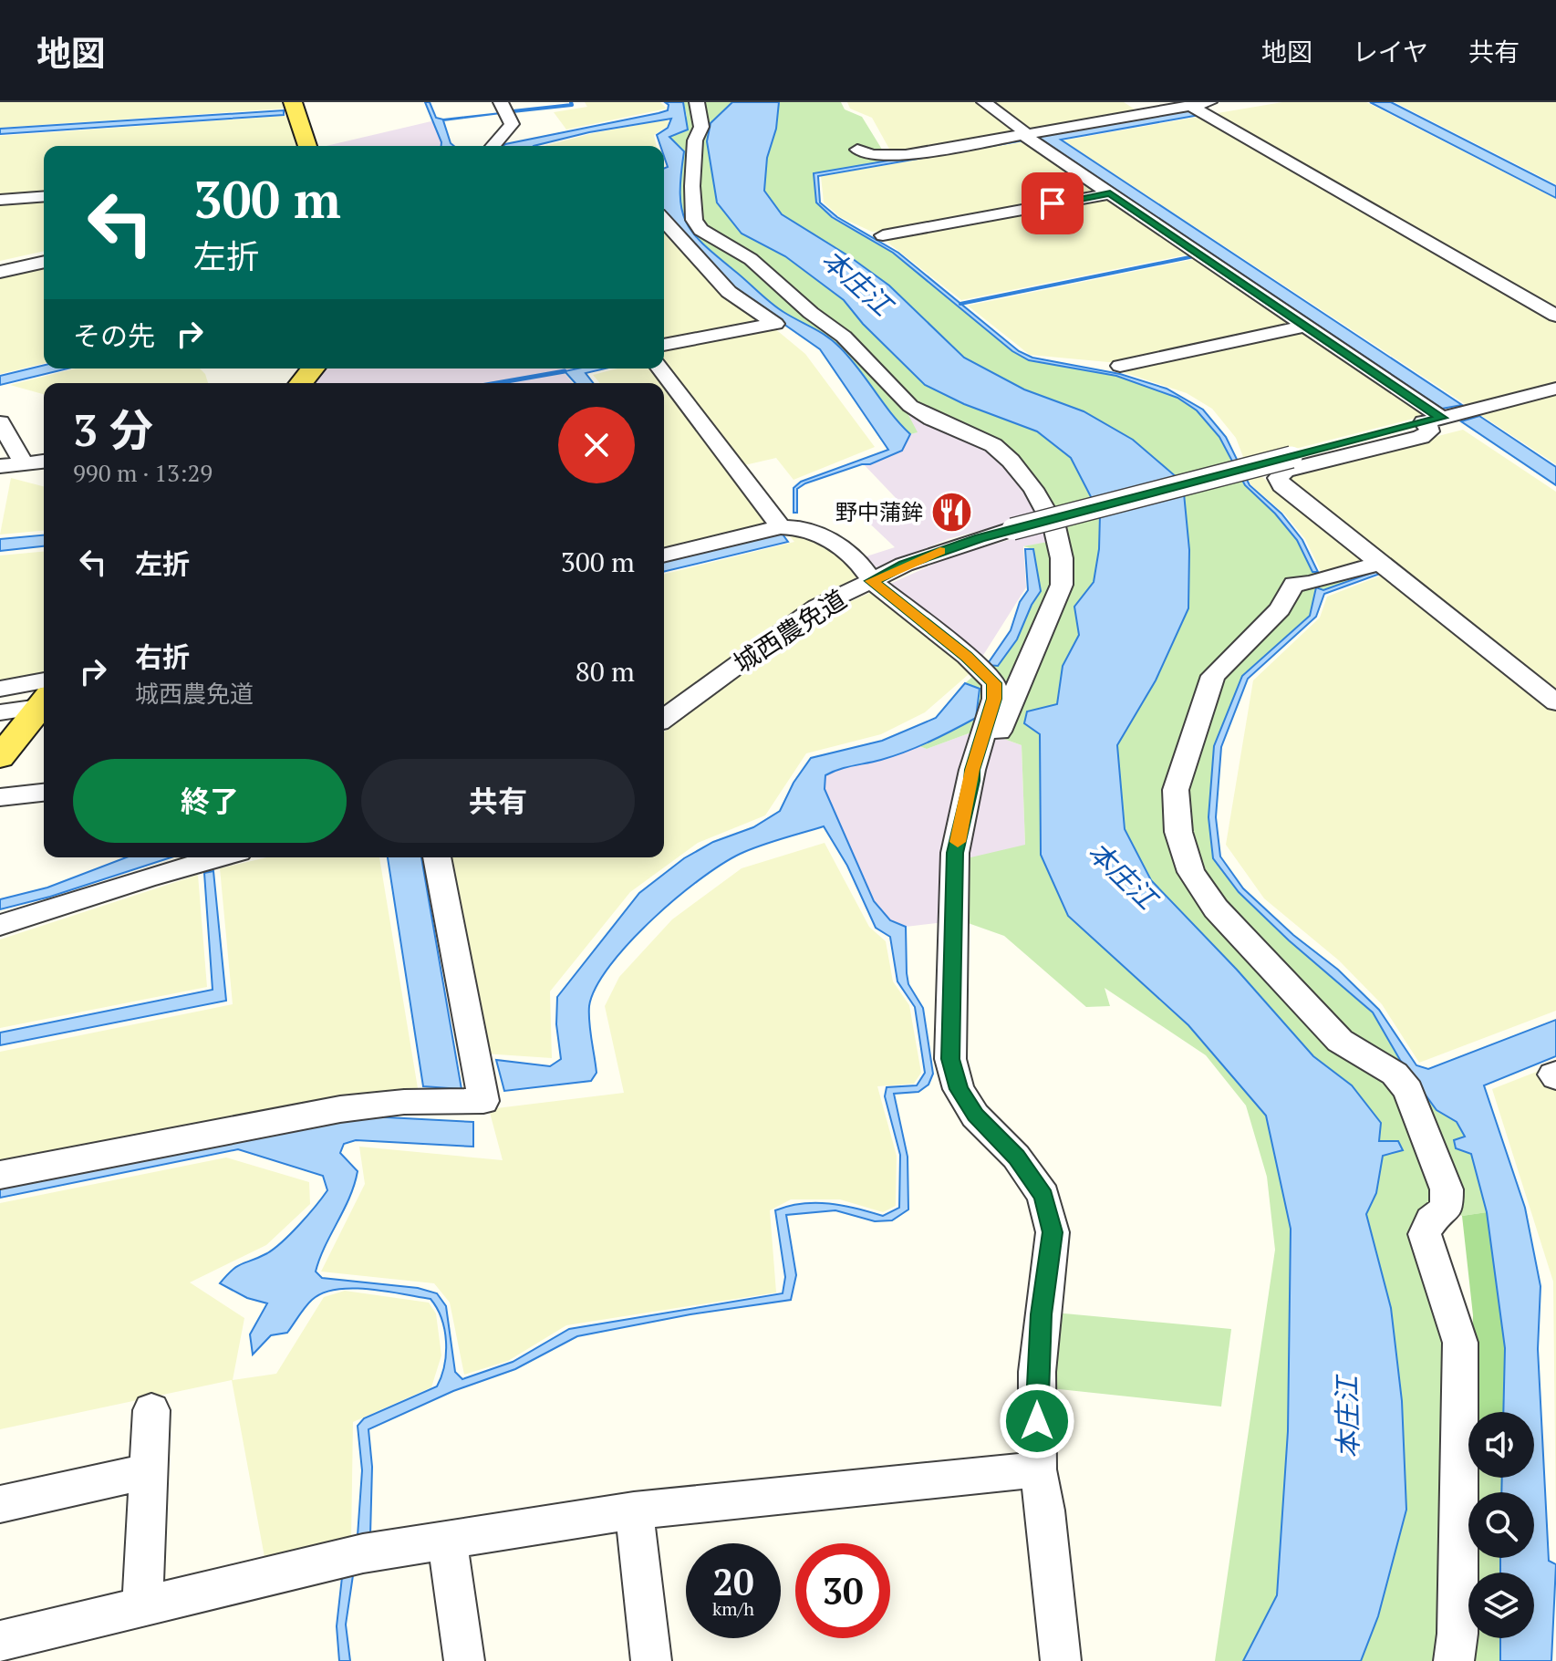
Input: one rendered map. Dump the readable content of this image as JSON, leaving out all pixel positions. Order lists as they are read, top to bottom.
{
  "streets": {
    "street": ["城西農免道"]
  },
  "water": ["本庄江"],
  "places": {
    "restaurant": ["野中蒲鉾"]
  },
  "page": {
    "header": "地図",
    "nav": ["地図", "レイヤ", "共有"],
    "turn": ["300 m", "左折"],
    "then": "その先",
    "heading": ["3 分", "990 m · 13:29"],
    "list": [
      {
        "name": "左折",
        "value": "300 m"
      },
      {
        "name": "右折",
        "note": "城西農免道",
        "value": "80 m"
      }
    ],
    "buttons": ["終了", "共有"],
    "speed": "20 km/h",
    "limit": "30"
  }
}
